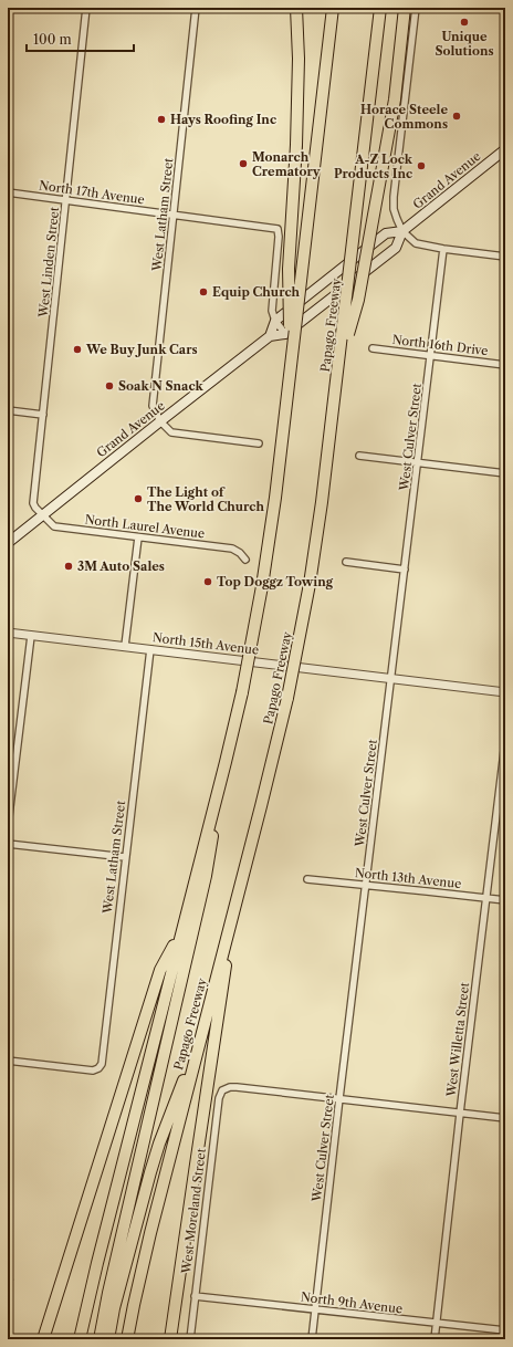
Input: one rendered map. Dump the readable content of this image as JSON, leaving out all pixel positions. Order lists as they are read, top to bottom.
{
  "streets": {
    "highway": ["Papago Freeway"],
    "main road": ["Grand Avenue"],
    "street": [
      "North 17th Avenue",
      "West Latham Street",
      "West Linden Street",
      "North 16th Drive",
      "West Culver Street",
      "North Laurel Avenue",
      "North 15th Avenue",
      "North 13th Avenue",
      "West Willetta Street",
      "West Moreland Street",
      "North 9th Avenue"
    ]
  },
  "crossings": [
    ["Grand Avenue", "North 17th Avenue"],
    ["Grand Avenue", "West Latham Street"],
    ["Grand Avenue", "West Linden Street"],
    ["Grand Avenue", "North Laurel Avenue"],
    ["North 17th Avenue", "West Latham Street"],
    ["North 17th Avenue", "West Linden Street"],
    ["West Latham Street", "North 15th Avenue"],
    ["West Linden Street", "North Laurel Avenue"],
    ["North 16th Drive", "West Culver Street"],
    ["West Culver Street", "North 15th Avenue"],
    ["West Culver Street", "North 13th Avenue"],
    ["West Culver Street", "West Moreland Street"],
    ["West Culver Street", "North 9th Avenue"],
    ["North 13th Avenue", "West Willetta Street"],
    ["West Willetta Street", "North 9th Avenue"],
    ["West Moreland Street", "North 9th Avenue"]
  ],
  "places": [
    "Unique Solutions",
    "Horace Steele Commons",
    "Hays Roofing Inc",
    "Monarch Crematory",
    "A-Z Lock Products Inc",
    "Equip Church",
    "We Buy Junk Cars",
    "Soak N Snack",
    "The Light of The World Church",
    "3M Auto Sales",
    "Top Doggz Towing"
  ],
  "scale_bar": "100 m"
}
